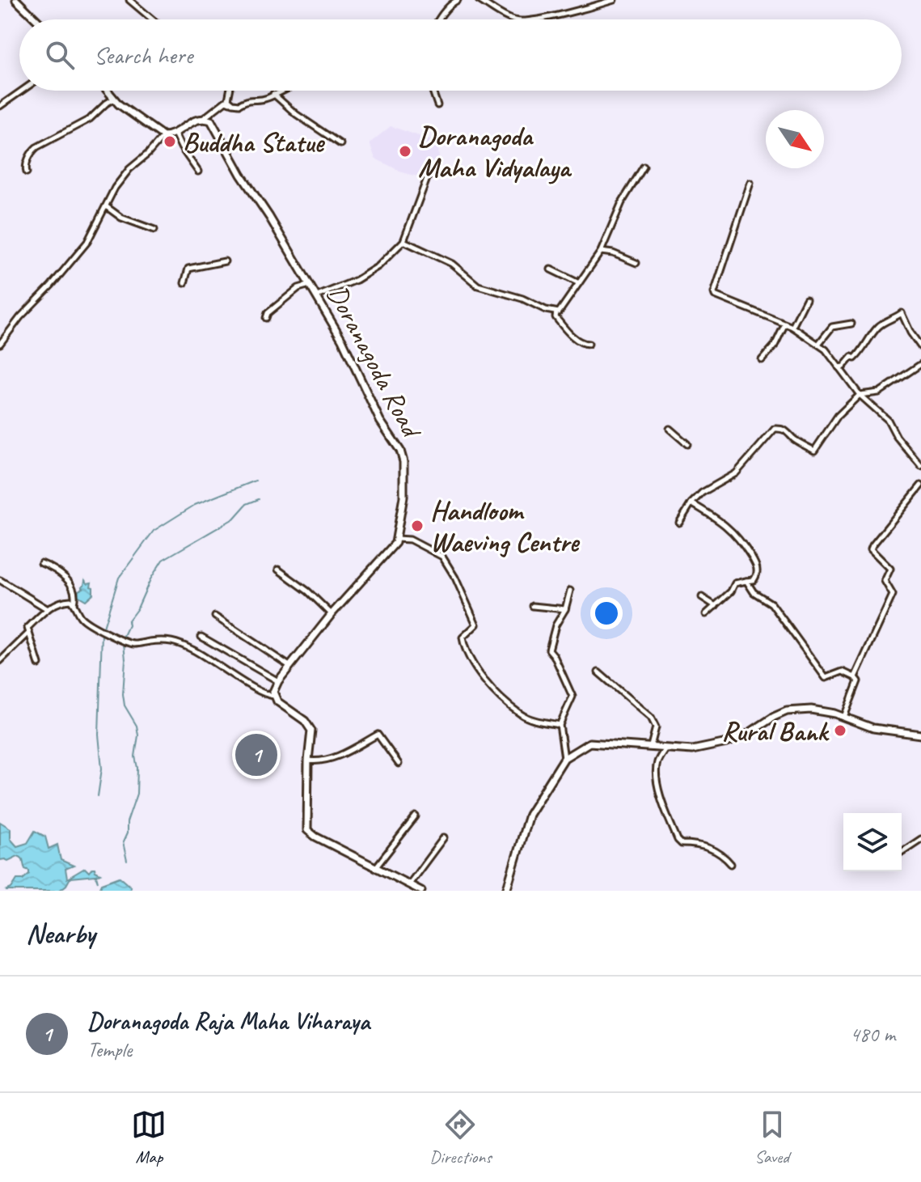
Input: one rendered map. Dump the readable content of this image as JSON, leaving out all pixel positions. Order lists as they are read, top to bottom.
{
  "streets": {
    "street": ["Doranagoda Road"]
  },
  "places": [
    "Buddha Statue",
    "Doranagoda Maha Vidyalaya",
    "Handloom Waeving Centre",
    "Rural Bank"
  ],
  "north": "bottom right",
  "page": {
    "search": "Search here",
    "pins": "1",
    "heading": "Nearby",
    "list": [
      {
        "mark": "1",
        "name": "Doranagoda Raja Maha Viharaya",
        "note": "Temple",
        "value": "480 m"
      }
    ],
    "nav": ["Map", "Directions", "Saved"]
  }
}
